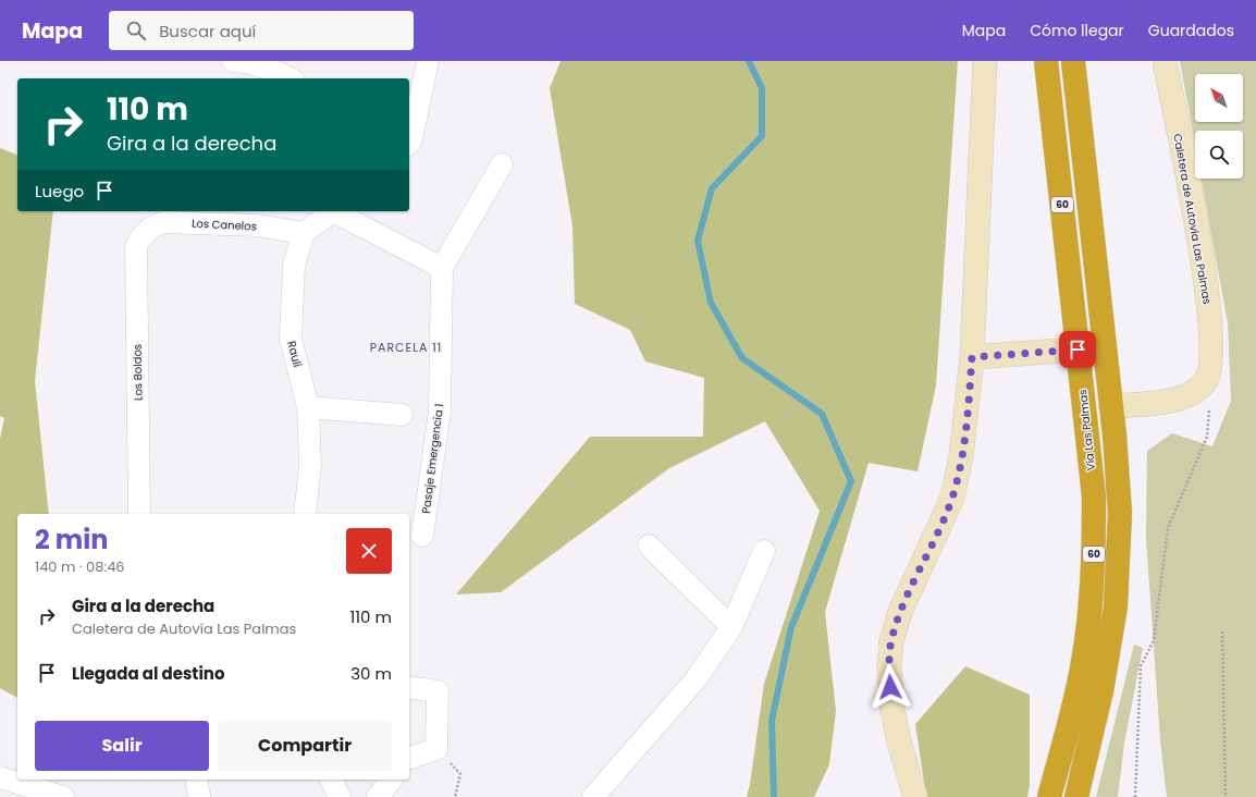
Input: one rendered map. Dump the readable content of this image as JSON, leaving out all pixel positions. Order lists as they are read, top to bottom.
{
  "streets": {
    "highway": ["60", "Vía Las Palmas"],
    "street": [
      "Caletera de Autovía Las Palmas",
      "Los Canelos",
      "Raulí",
      "Los Boldos",
      "Pasaje Emergencia 1"
    ]
  },
  "crossings": [
    ["Los Canelos", "Raulí"],
    ["Los Canelos", "Los Boldos"]
  ],
  "districts": ["PARCELA 11"],
  "north": "top left",
  "page": {
    "header": "Mapa",
    "search": "Buscar aquí",
    "nav": ["Mapa", "Cómo llegar", "Guardados"],
    "turn": ["110 m", "Gira a la derecha"],
    "then": "Luego",
    "heading": ["2 min", "140 m · 08:46"],
    "list": [
      {
        "name": "Gira a la derecha",
        "note": "Caletera de Autovía Las Palmas",
        "value": "110 m"
      },
      {
        "name": "Llegada al destino",
        "value": "30 m"
      }
    ],
    "buttons": ["Salir", "Compartir"]
  }
}
